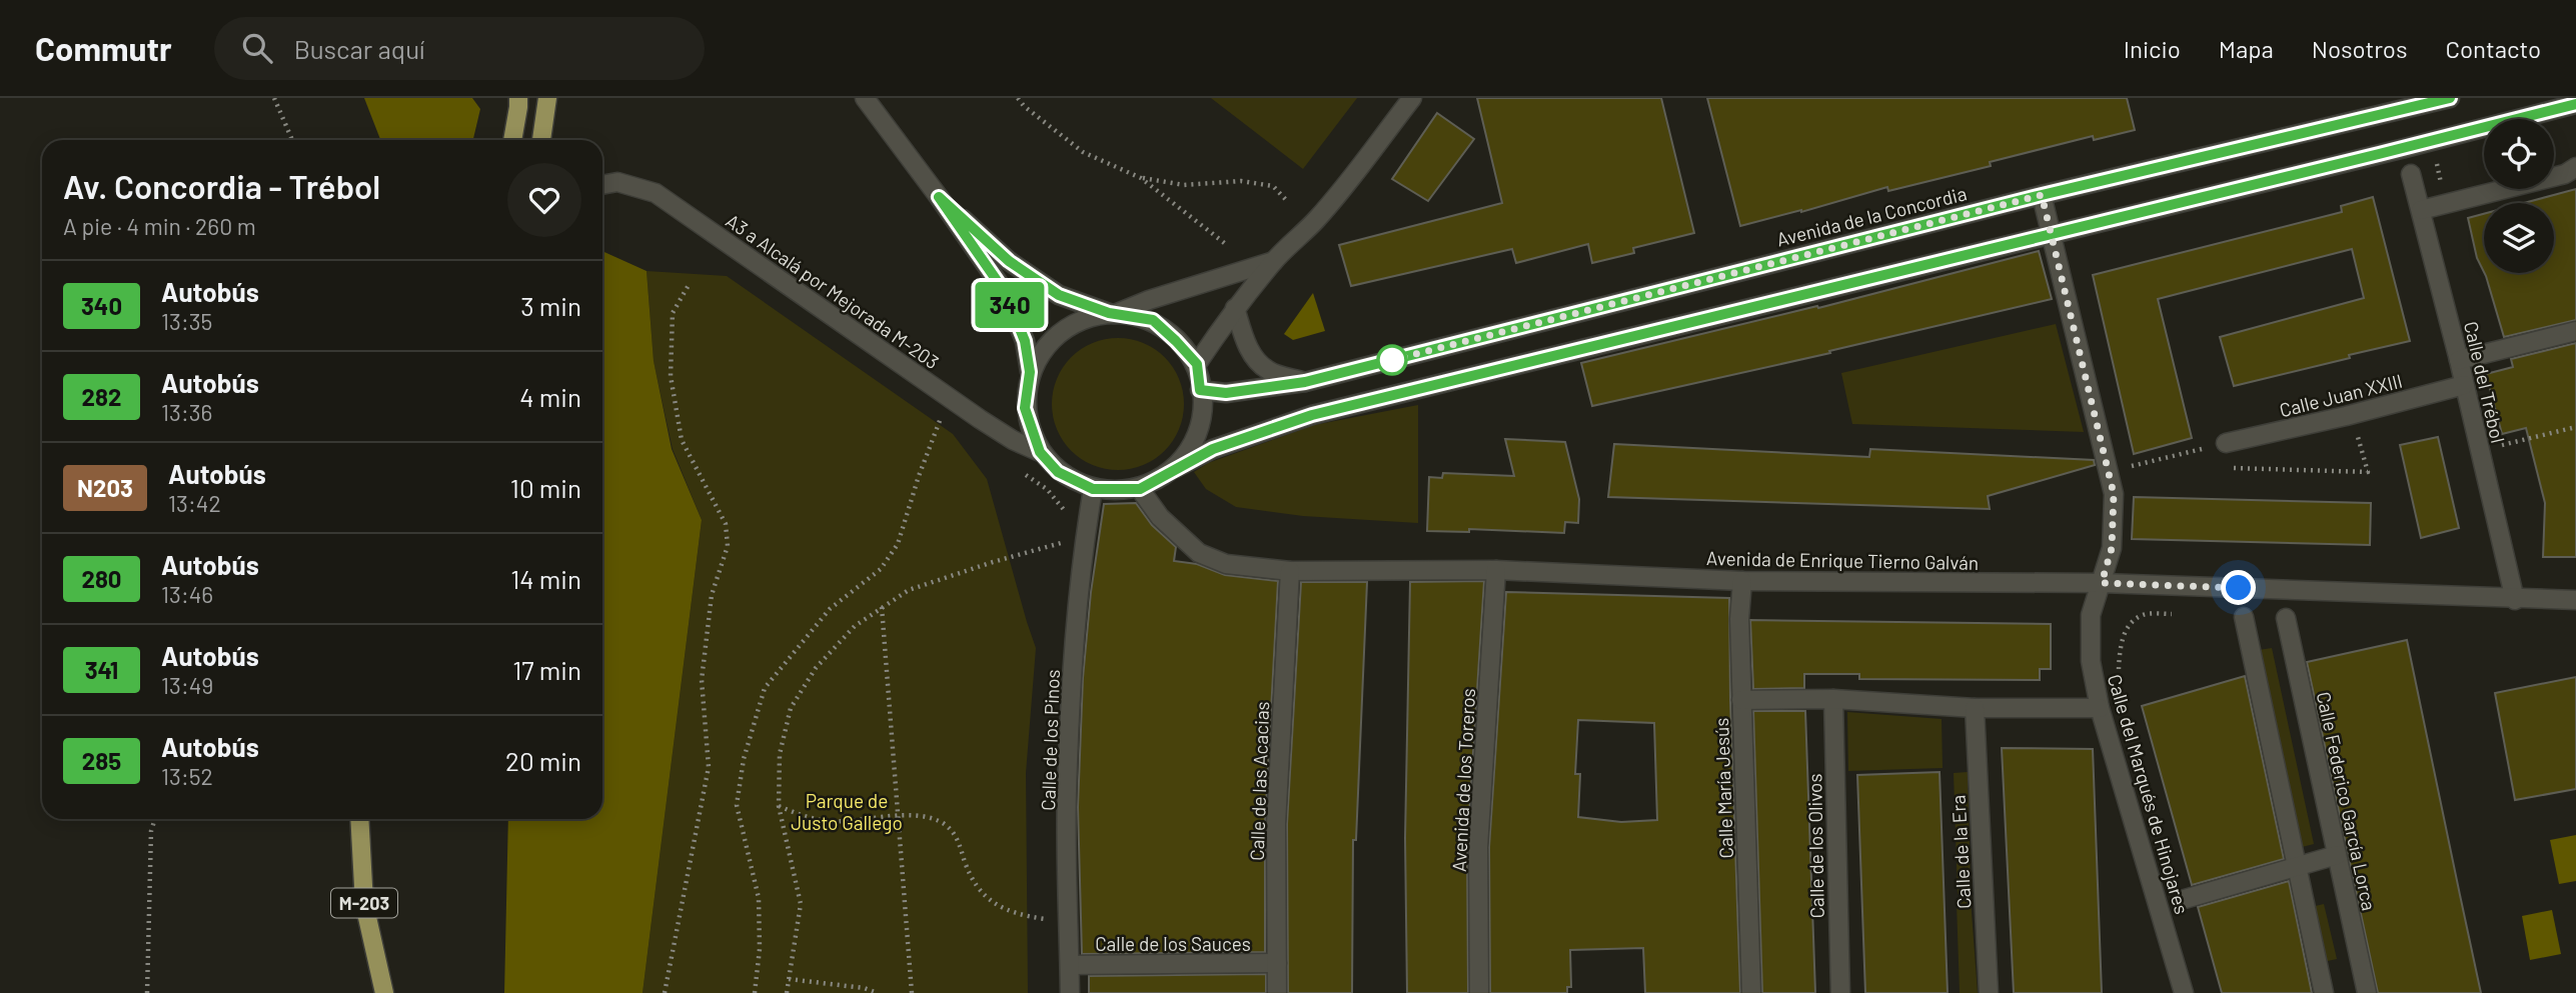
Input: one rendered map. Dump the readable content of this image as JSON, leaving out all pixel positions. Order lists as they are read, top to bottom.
{
  "streets": {
    "main road": ["M-203"],
    "street": [
      "Avenida de la Concordia",
      "A3 a Alcalá por Mejorada M-203",
      "Calle del Trébol",
      "Calle Juan XXIII",
      "Avenida de Enrique Tierno Galván",
      "Calle de los Pinos",
      "Avenida de los Toreros",
      "Calle de las Acacias",
      "Calle María Jesús",
      "Calle del Marqués de Hinojares",
      "Calle Federico García Lorca",
      "Calle de los Olivos",
      "Calle de la Era",
      "Calle de los Sauces"
    ]
  },
  "crossings": [
    ["Avenida de la Concordia", "A3 a Alcalá por Mejorada M-203"],
    ["Avenida de la Concordia", "Avenida de Enrique Tierno Galván"],
    ["Avenida de la Concordia", "Calle de los Pinos"],
    ["Avenida de la Concordia", "Calle del Marqués de Hinojares"],
    ["A3 a Alcalá por Mejorada M-203", "Avenida de Enrique Tierno Galván"],
    ["A3 a Alcalá por Mejorada M-203", "Calle de los Pinos"],
    ["Calle del Trébol", "Calle Juan XXIII"],
    ["Calle del Trébol", "Avenida de Enrique Tierno Galván"],
    ["Avenida de Enrique Tierno Galván", "Calle de los Pinos"],
    ["Avenida de Enrique Tierno Galván", "Avenida de los Toreros"],
    ["Avenida de Enrique Tierno Galván", "Calle de las Acacias"],
    ["Avenida de Enrique Tierno Galván", "Calle María Jesús"],
    ["Avenida de Enrique Tierno Galván", "Calle del Marqués de Hinojares"],
    ["Calle de los Pinos", "Calle de los Sauces"],
    ["Calle de las Acacias", "Calle de los Sauces"]
  ],
  "parks": ["Parque de Justo Gallego"],
  "lines": ["bus line 340"],
  "page": {
    "header": "Commutr",
    "search": "Buscar aquí",
    "nav": [
      "Inicio",
      "Mapa",
      "Nosotros",
      "Contacto"
    ],
    "on_map": "340",
    "heading": ["Av. Concordia - Trébol", "A pie · 4 min · 260 m"],
    "list": [
      {
        "mark": "340",
        "name": "Autobús",
        "note": "13:35",
        "value": "3 min"
      },
      {
        "mark": "282",
        "name": "Autobús",
        "note": "13:36",
        "value": "4 min"
      },
      {
        "mark": "N203",
        "name": "Autobús",
        "note": "13:42",
        "value": "10 min"
      },
      {
        "mark": "280",
        "name": "Autobús",
        "note": "13:46",
        "value": "14 min"
      },
      {
        "mark": "341",
        "name": "Autobús",
        "note": "13:49",
        "value": "17 min"
      },
      {
        "mark": "285",
        "name": "Autobús",
        "note": "13:52",
        "value": "20 min"
      }
    ]
  }
}
